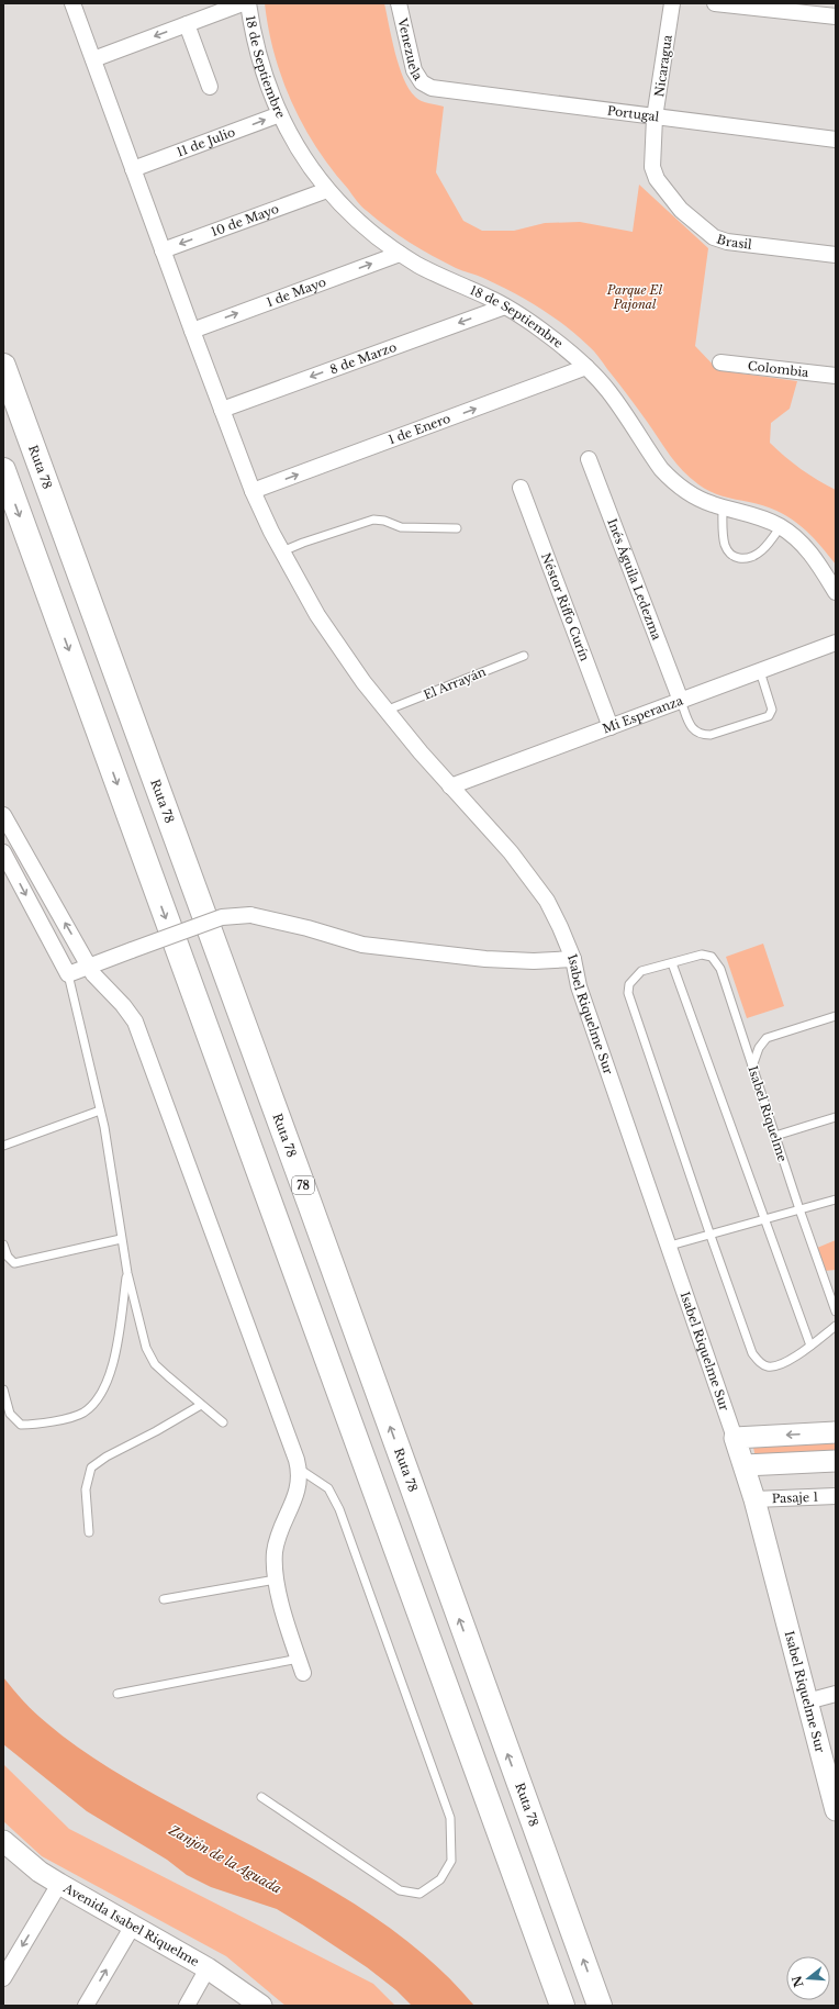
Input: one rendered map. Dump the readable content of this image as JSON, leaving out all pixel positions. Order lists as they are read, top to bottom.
{
  "streets": {
    "highway": ["Ruta 78", "78"],
    "street": [
      "Venezuela",
      "Nicaragua",
      "18 de Septiembre",
      "Portugal",
      "11 de Julio",
      "10 de Mayo",
      "Brasil",
      "1 de Mayo",
      "8 de Marzo",
      "Colombia",
      "1 de Enero",
      "Inés Águila Ledezma",
      "Néstor Riffo Curín",
      "Mi Esperanza",
      "Isabel Riquelme Sur",
      "Pasaje 1",
      "Avenida Isabel Riquelme"
    ],
    "lane": ["El Arrayán", "Isabel Riquelme"]
  },
  "crossings": [
    ["Venezuela", "Portugal"],
    ["Nicaragua", "Portugal"],
    ["Nicaragua", "Brasil"],
    ["18 de Septiembre", "11 de Julio"],
    ["18 de Septiembre", "10 de Mayo"],
    ["18 de Septiembre", "1 de Mayo"],
    ["18 de Septiembre", "8 de Marzo"],
    ["18 de Septiembre", "1 de Enero"],
    ["11 de Julio", "Isabel Riquelme Sur"],
    ["10 de Mayo", "Isabel Riquelme Sur"],
    ["1 de Mayo", "Isabel Riquelme Sur"],
    ["8 de Marzo", "Isabel Riquelme Sur"],
    ["1 de Enero", "Isabel Riquelme Sur"],
    ["Inés Águila Ledezma", "Mi Esperanza"],
    ["Néstor Riffo Curín", "Mi Esperanza"],
    ["El Arrayán", "Isabel Riquelme Sur"],
    ["Mi Esperanza", "Isabel Riquelme Sur"],
    ["Isabel Riquelme Sur", "Pasaje 1"]
  ],
  "one_way": [
    "10 de Mayo",
    "1 de Mayo",
    "8 de Marzo",
    "1 de Enero"
  ],
  "water": ["Zanjón de la Aguada"],
  "parks": ["Parque El Pajonal"],
  "north": "left"
}
